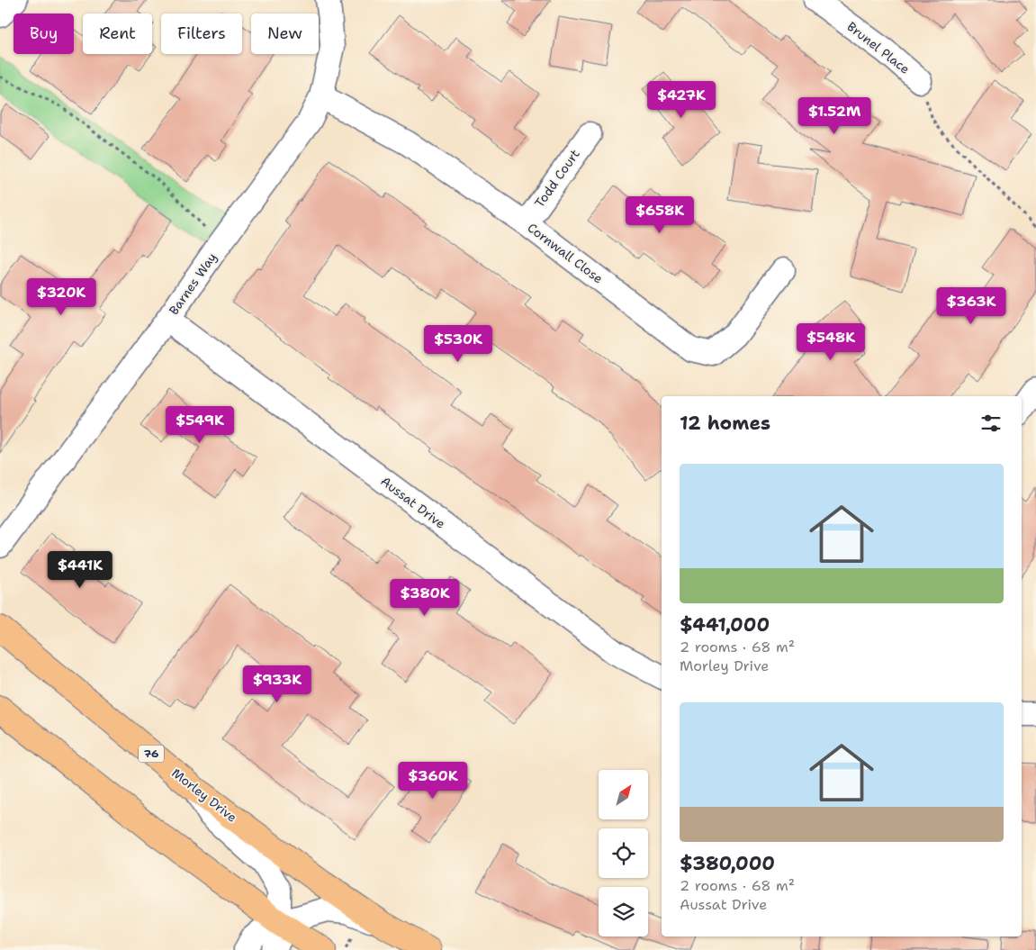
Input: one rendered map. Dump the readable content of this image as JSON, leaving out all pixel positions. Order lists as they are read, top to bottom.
{
  "streets": {
    "main road": ["76", "Morley Drive"],
    "street": [
      "Brunel Place",
      "Todd Court",
      "Cornwall Close",
      "Barnes Way",
      "Aussat Drive"
    ]
  },
  "crossings": [
    ["Todd Court", "Cornwall Close"],
    ["Cornwall Close", "Barnes Way"],
    ["Barnes Way", "Aussat Drive"],
    ["76", "Morley Drive"]
  ],
  "north": "top right",
  "page": {
    "chip": [
      "Buy",
      "Rent",
      "Filters",
      "New"
    ],
    "price": [
      "$427K",
      "$1.52M",
      "$658K",
      "$320K",
      "$363K",
      "$548K",
      "$530K",
      "$549K",
      "$441K",
      "$380K",
      "$933K",
      "$360K"
    ],
    "heading": "12 homes",
    "list": [
      {
        "name": "$441,000",
        "note": "2 rooms · 68 m² · Morley Drive"
      },
      {
        "name": "$380,000",
        "note": "2 rooms · 68 m² · Aussat Drive"
      }
    ]
  }
}
